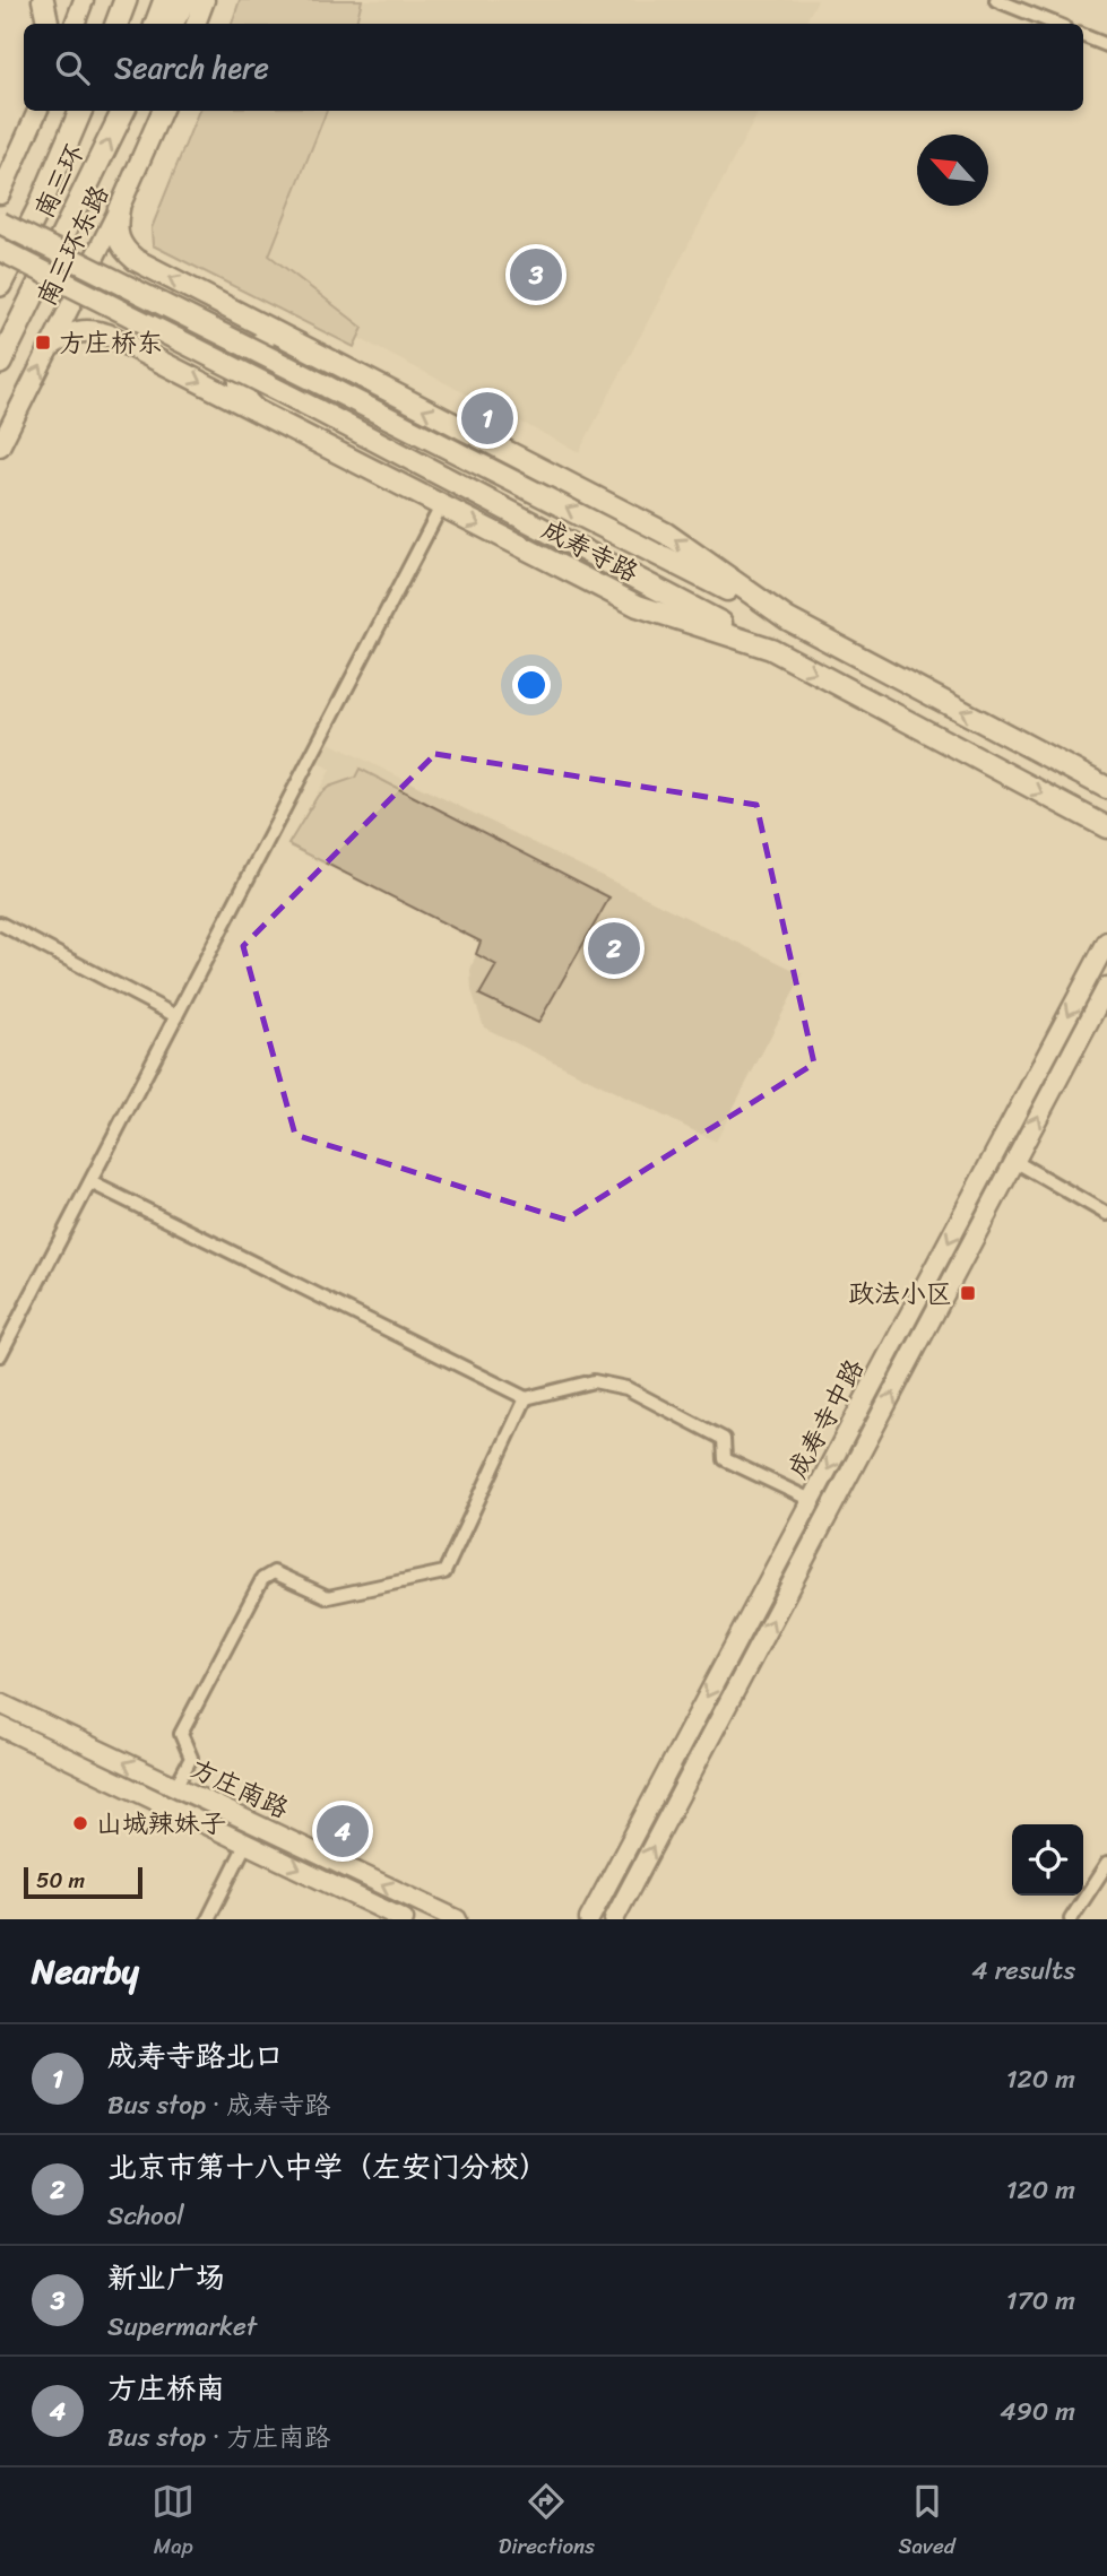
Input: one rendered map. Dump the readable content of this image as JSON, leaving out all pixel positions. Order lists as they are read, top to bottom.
{
  "streets": {
    "highway": ["南三环"],
    "main road": ["成寿寺路"],
    "street": ["南三环东路", "成寿寺中路", "方庄南路"]
  },
  "crossings": [
    ["南三环东路", "成寿寺路"]
  ],
  "places": {
    "transit": ["方庄桥东", "政法小区"],
    "other": ["山城辣妹子"]
  },
  "scale_bar": "50 m",
  "north": "top left",
  "page": {
    "search": "Search here",
    "pins": [
      "3",
      "1",
      "2",
      "4"
    ],
    "scale": "50 m",
    "heading": ["Nearby", "4 results"],
    "list": [
      {
        "mark": "1",
        "name": "成寿寺路北口",
        "note": "Bus stop · 成寿寺路",
        "value": "120 m"
      },
      {
        "mark": "2",
        "name": "北京市第十八中学（左安门分校）",
        "note": "School",
        "value": "120 m"
      },
      {
        "mark": "3",
        "name": "新业广场",
        "note": "Supermarket",
        "value": "170 m"
      },
      {
        "mark": "4",
        "name": "方庄桥南",
        "note": "Bus stop · 方庄南路",
        "value": "490 m"
      }
    ],
    "nav": ["Map", "Directions", "Saved"]
  }
}
